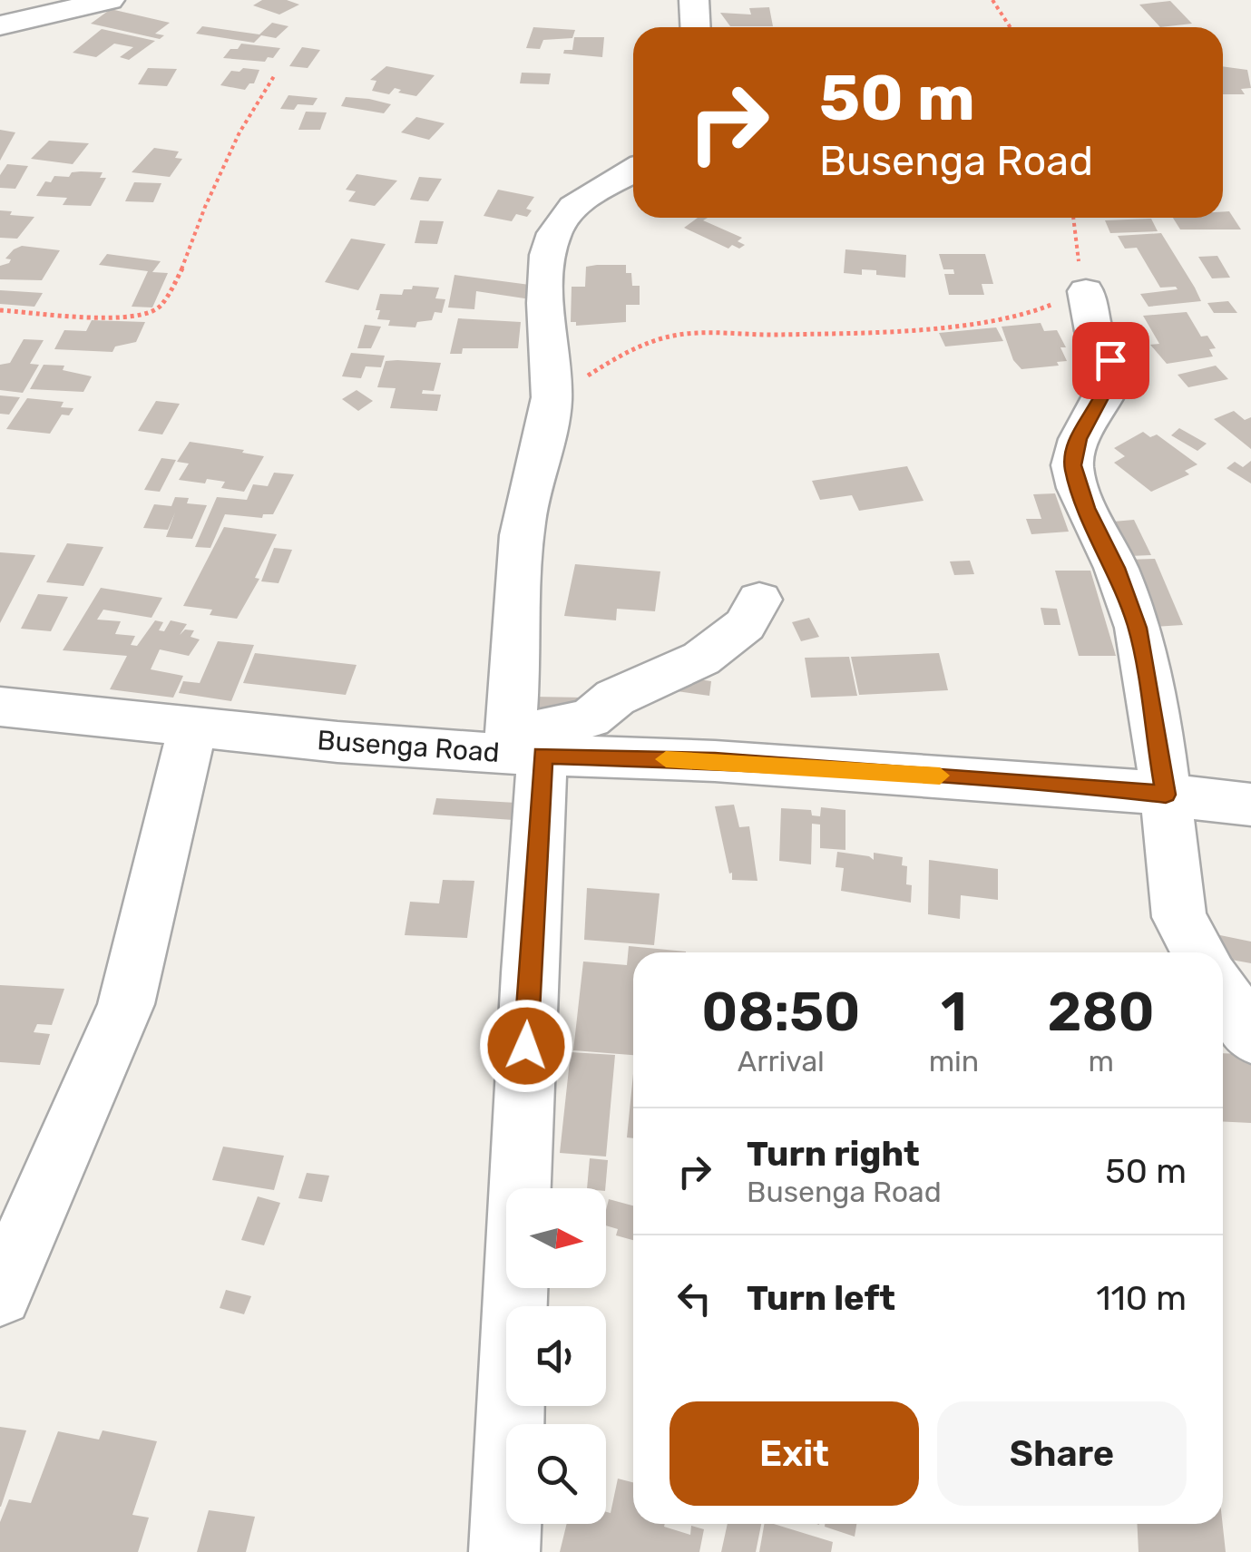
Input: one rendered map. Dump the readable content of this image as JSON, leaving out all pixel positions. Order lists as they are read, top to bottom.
{
  "streets": {
    "street": ["Busenga Road"]
  },
  "north": "right",
  "page": {
    "turn": ["50 m", "Busenga Road"],
    "eta": [
      "08:50",
      "Arrival",
      "1",
      "min",
      "280",
      "m"
    ],
    "list": [
      {
        "name": "Turn right",
        "note": "Busenga Road",
        "value": "50 m"
      },
      {
        "name": "Turn left",
        "value": "110 m"
      }
    ],
    "buttons": ["Exit", "Share"]
  }
}
